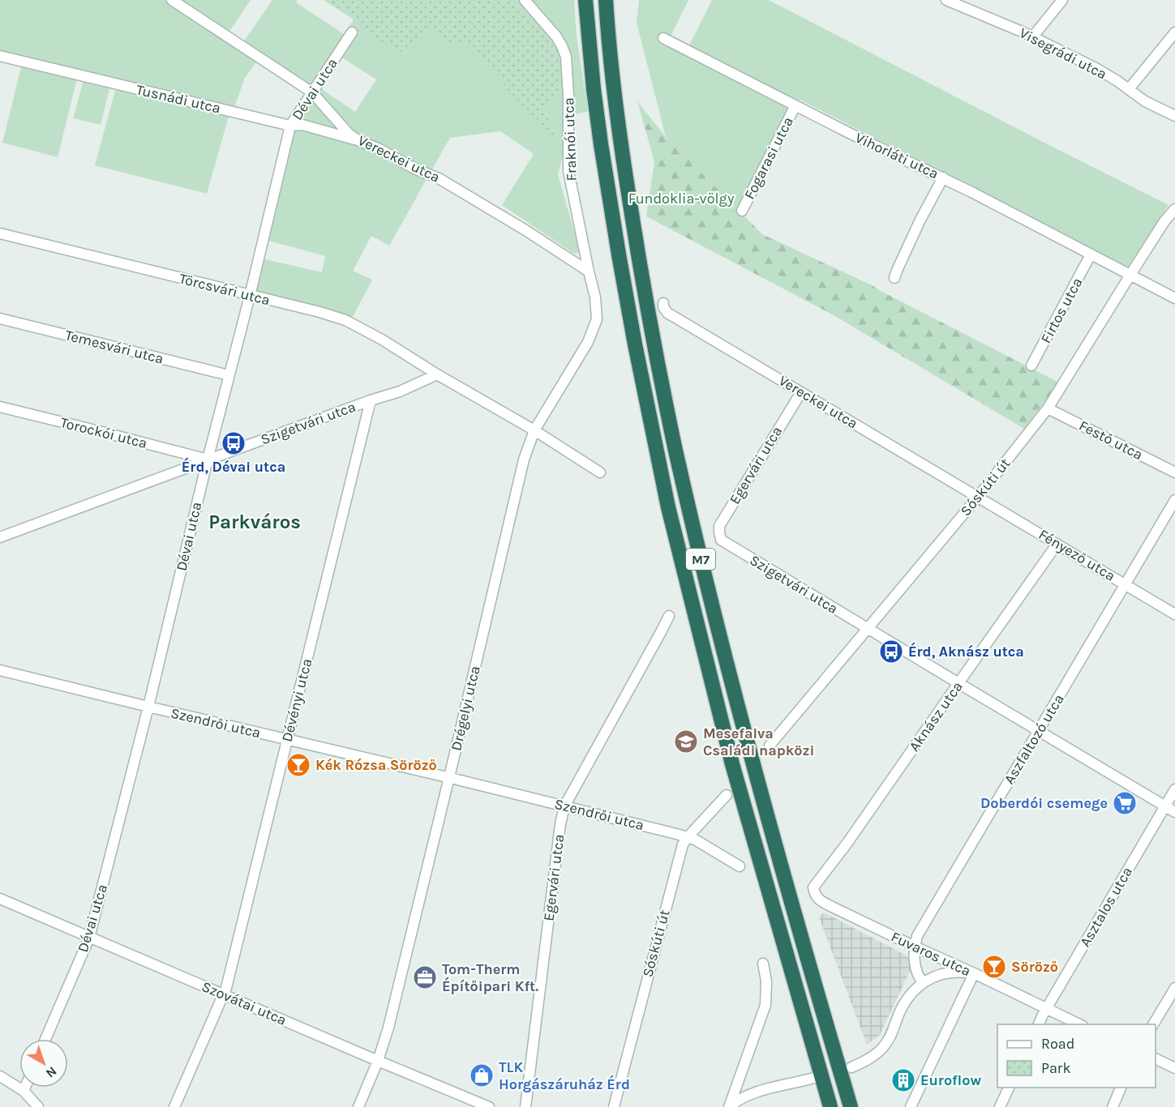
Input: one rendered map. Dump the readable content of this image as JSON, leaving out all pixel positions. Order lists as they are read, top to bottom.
{
  "streets": {
    "highway": ["M7"],
    "street": [
      "Visegrádi utca",
      "Dévai utca",
      "Tusnádi utca",
      "Fraknói utca",
      "Vihorláti utca",
      "Fogarasi utca",
      "Vereckei utca",
      "Törcsvári utca",
      "Firtos utca",
      "Temesvári utca",
      "Szigetvári utca",
      "Torockói utca",
      "Festő utca",
      "Egervári utca",
      "Sóskúti út",
      "Fényező utca",
      "Dévényi utca",
      "Drégelyi utca",
      "Aknász utca",
      "Szendrői utca",
      "Aszfaltozó utca",
      "Asztalos utca",
      "Fuvaros utca",
      "Szovátai utca"
    ]
  },
  "crossings": [
    ["Dévai utca", "Tusnádi utca"],
    ["Dévai utca", "Vereckei utca"],
    ["Dévai utca", "Törcsvári utca"],
    ["Dévai utca", "Temesvári utca"],
    ["Dévai utca", "Szigetvári utca"],
    ["Dévai utca", "Torockói utca"],
    ["Dévai utca", "Szendrői utca"],
    ["Dévai utca", "Szovátai utca"],
    ["Tusnádi utca", "Vereckei utca"],
    ["Fraknói utca", "Vereckei utca"],
    ["Fraknói utca", "Drégelyi utca"],
    ["Vihorláti utca", "Fogarasi utca"],
    ["Vihorláti utca", "Firtos utca"],
    ["Vihorláti utca", "Sóskúti út"],
    ["Vereckei utca", "Egervári utca"],
    ["Vereckei utca", "Sóskúti út"],
    ["Vereckei utca", "Fényező utca"],
    ["Törcsvári utca", "Szigetvári utca"],
    ["Szigetvári utca", "Torockói utca"],
    ["Szigetvári utca", "Egervári utca"],
    ["Szigetvári utca", "Sóskúti út"],
    ["Szigetvári utca", "Dévényi utca"],
    ["Szigetvári utca", "Aknász utca"],
    ["Szigetvári utca", "Aszfaltozó utca"],
    ["Szigetvári utca", "Asztalos utca"],
    ["Festő utca", "Sóskúti út"],
    ["Egervári utca", "Szendrői utca"],
    ["Sóskúti út", "Fényező utca"],
    ["Sóskúti út", "Szendrői utca"],
    ["Fényező utca", "Aknász utca"],
    ["Fényező utca", "Aszfaltozó utca"],
    ["Dévényi utca", "Szendrői utca"],
    ["Dévényi utca", "Szovátai utca"],
    ["Drégelyi utca", "Szendrői utca"],
    ["Drégelyi utca", "Szovátai utca"],
    ["Aknász utca", "Fuvaros utca"],
    ["Aszfaltozó utca", "Fuvaros utca"],
    ["Asztalos utca", "Fuvaros utca"]
  ],
  "districts": ["Parkváros"],
  "parks": ["Fundoklia-völgy"],
  "places": {
    "bus stop": ["Érd, Dévai utca", "Érd, Aknász utca"],
    "school or university": ["Mesefalva Családi napközi"],
    "bar": ["Kék Rózsa Söröző", "Söröző"],
    "supermarket": ["Doberdói csemege"],
    "office": ["Tom-Therm Építőipari Kft."],
    "shop": ["TLK Horgászáruház Érd"],
    "building": ["Euroflow"]
  },
  "legend": ["Road", "Park"],
  "north": "bottom right"
}
